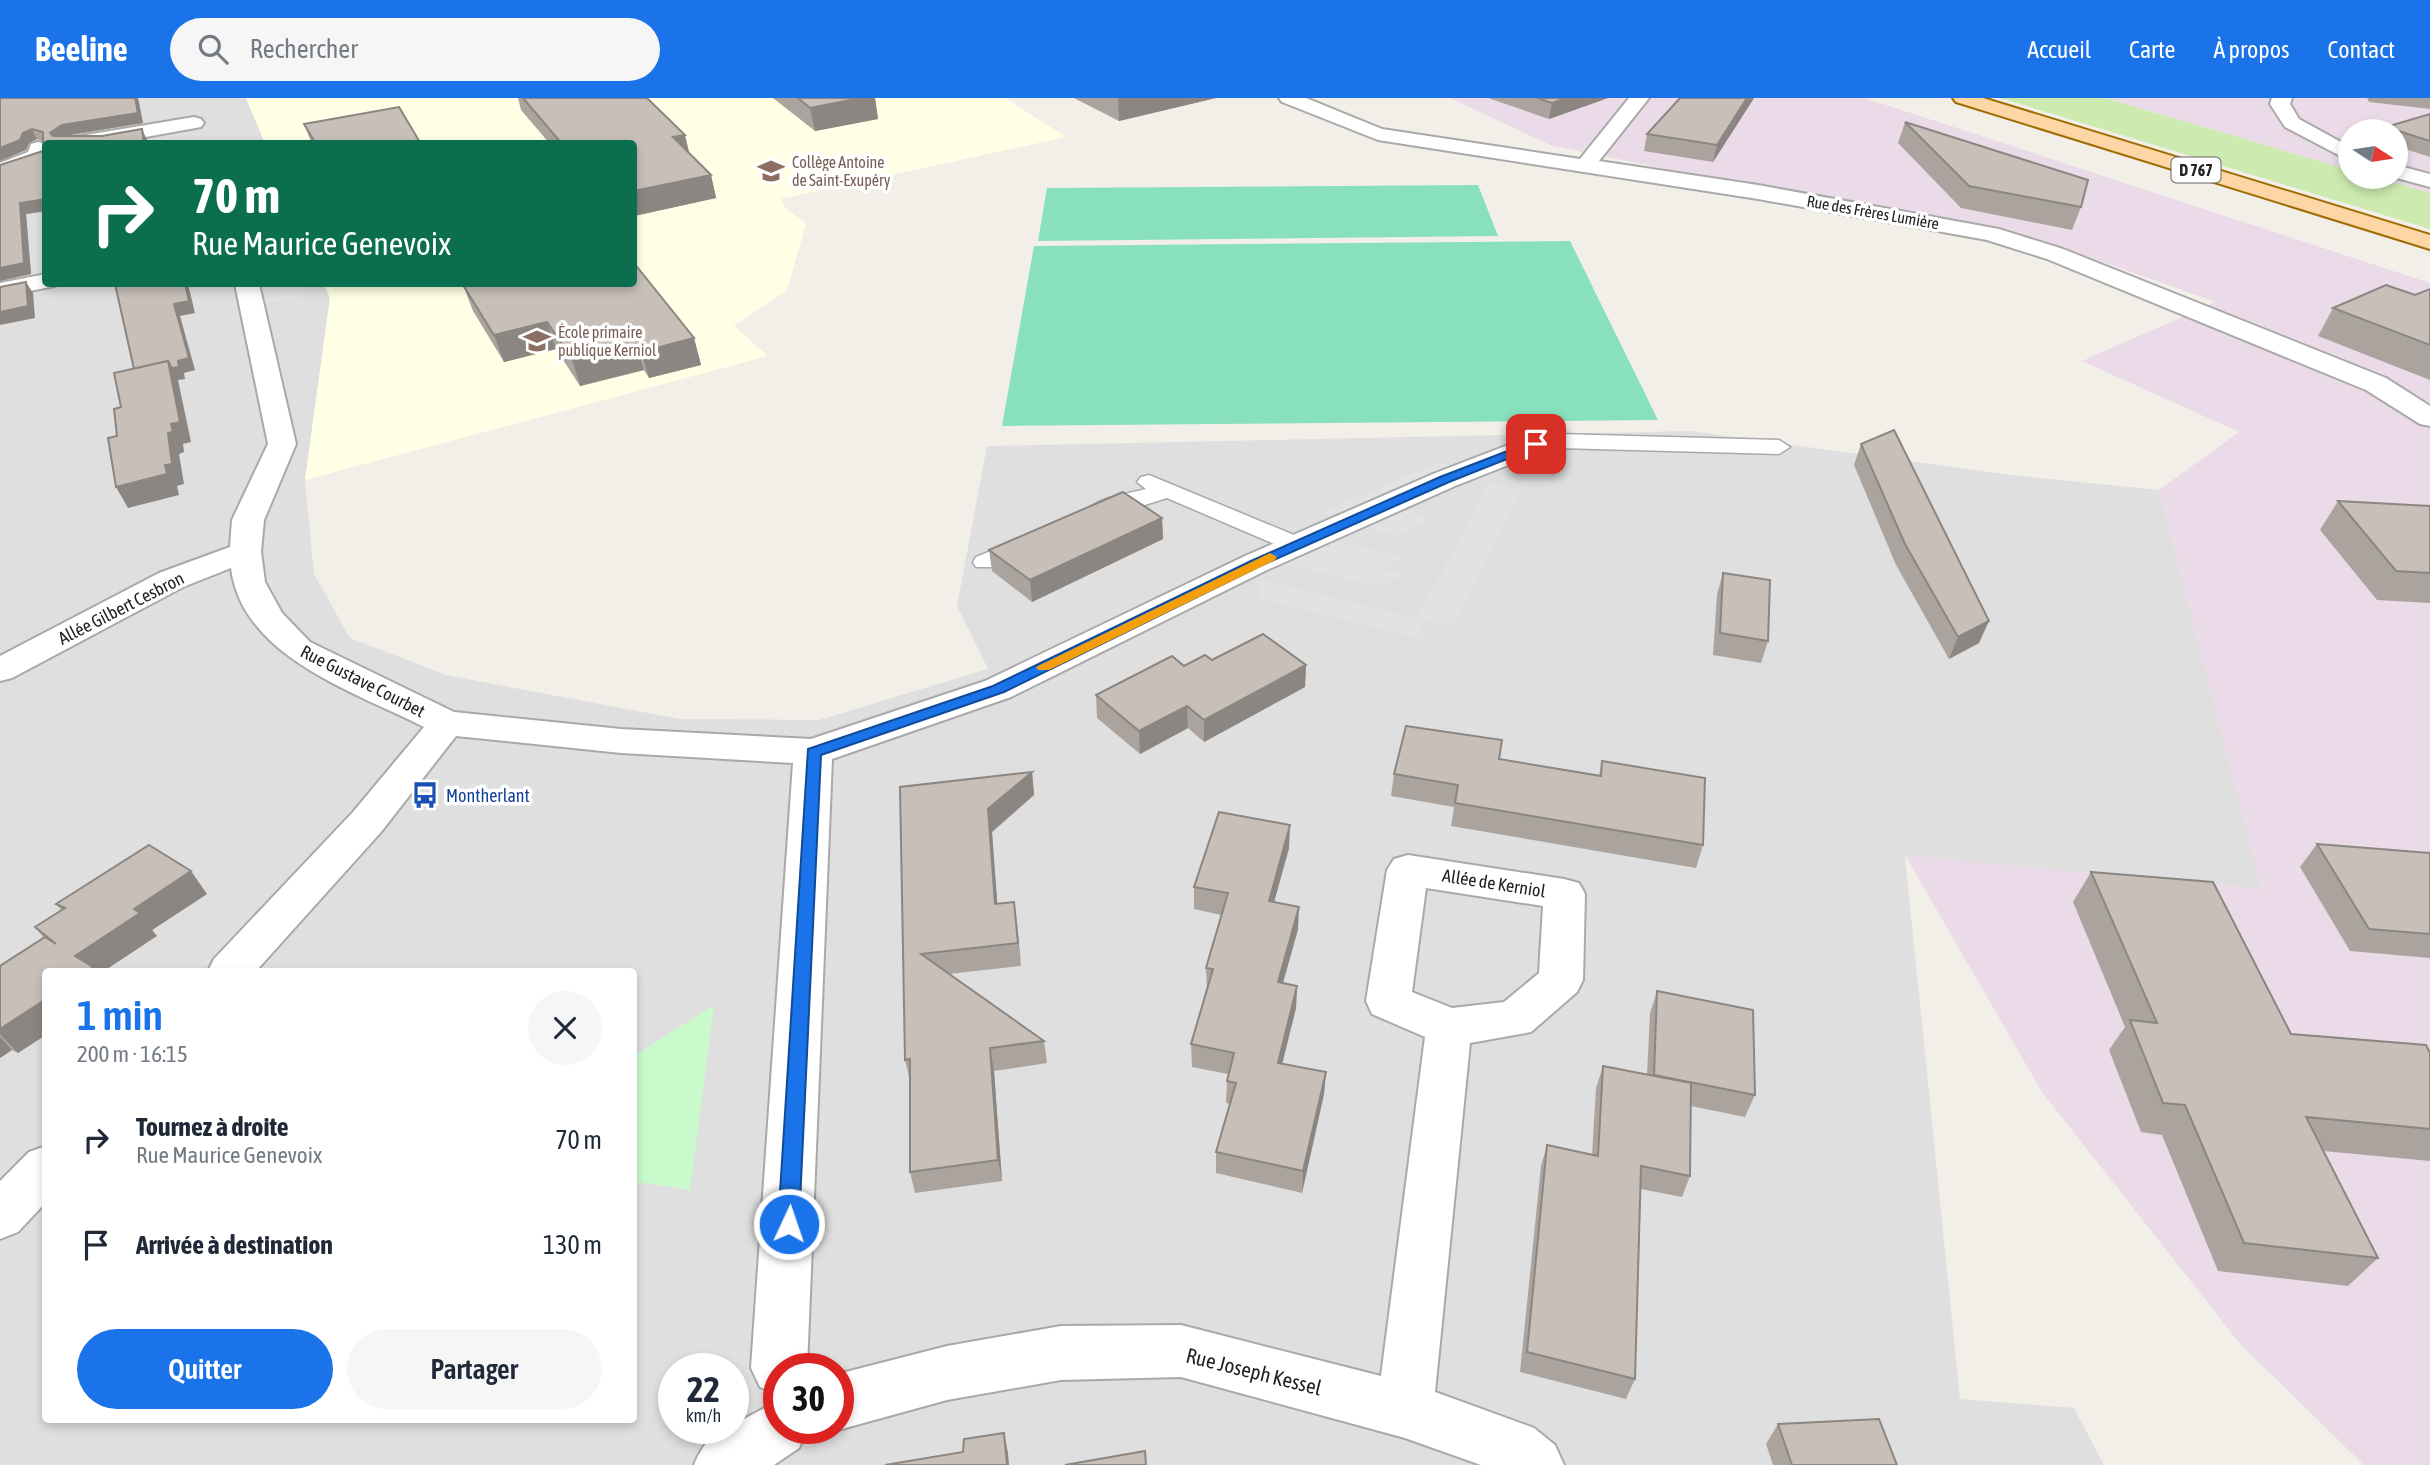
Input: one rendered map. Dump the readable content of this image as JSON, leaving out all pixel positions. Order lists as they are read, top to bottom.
{
  "streets": {
    "main road": ["D 767"],
    "street": [
      "Rue des Frères Lumière",
      "Allée Gilbert Cesbron",
      "Rue Gustave Courbet",
      "Allée de Kerniol",
      "Rue Joseph Kessel"
    ]
  },
  "crossings": [
    ["Allée Gilbert Cesbron", "Rue Gustave Courbet"]
  ],
  "places": {
    "school or university": ["Collège Antoine de Saint-Exupéry", "École primaire publique Kerniol"],
    "bus stop": ["Montherlant"]
  },
  "north": "right",
  "page": {
    "header": "Beeline",
    "search": "Rechercher",
    "nav": [
      "Accueil",
      "Carte",
      "À propos",
      "Contact"
    ],
    "turn": ["70 m", "Rue Maurice Genevoix"],
    "heading": ["1 min", "200 m · 16:15"],
    "list": [
      {
        "name": "Tournez à droite",
        "note": "Rue Maurice Genevoix",
        "value": "70 m"
      },
      {
        "name": "Arrivée à destination",
        "value": "130 m"
      }
    ],
    "buttons": ["Quitter", "Partager"],
    "speed": "22 km/h",
    "limit": "30"
  }
}
